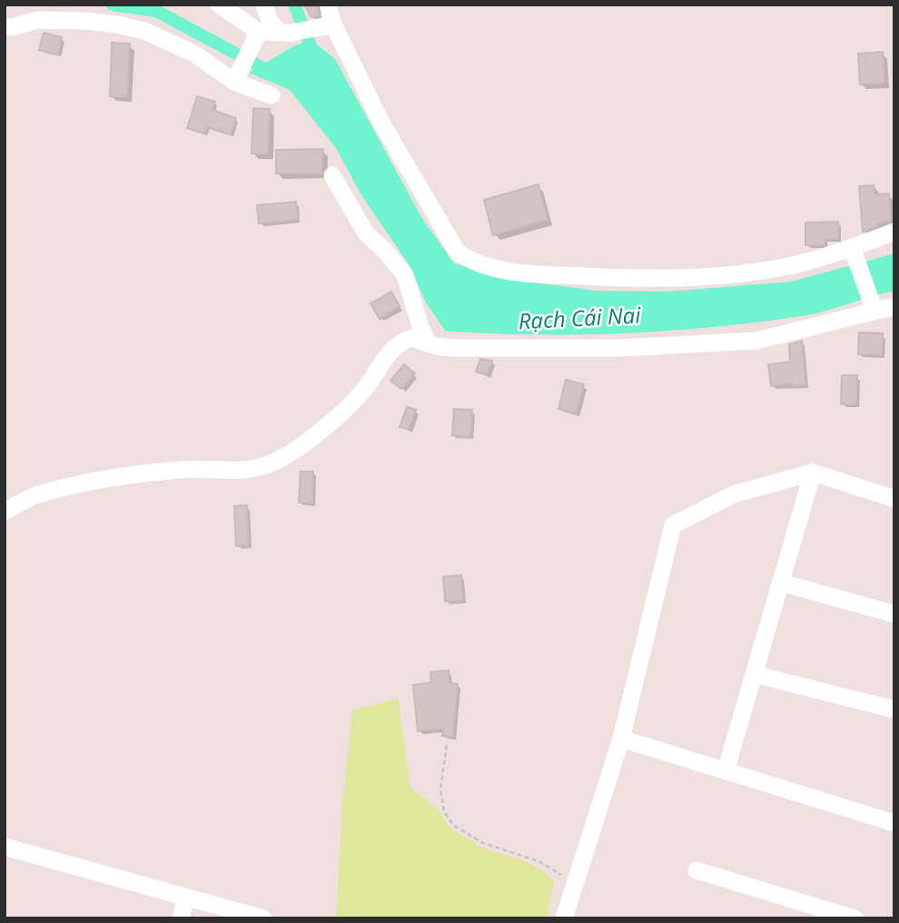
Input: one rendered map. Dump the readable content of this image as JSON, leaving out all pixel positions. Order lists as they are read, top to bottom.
{
  "water": ["Rạch Cái Nai"]
}
